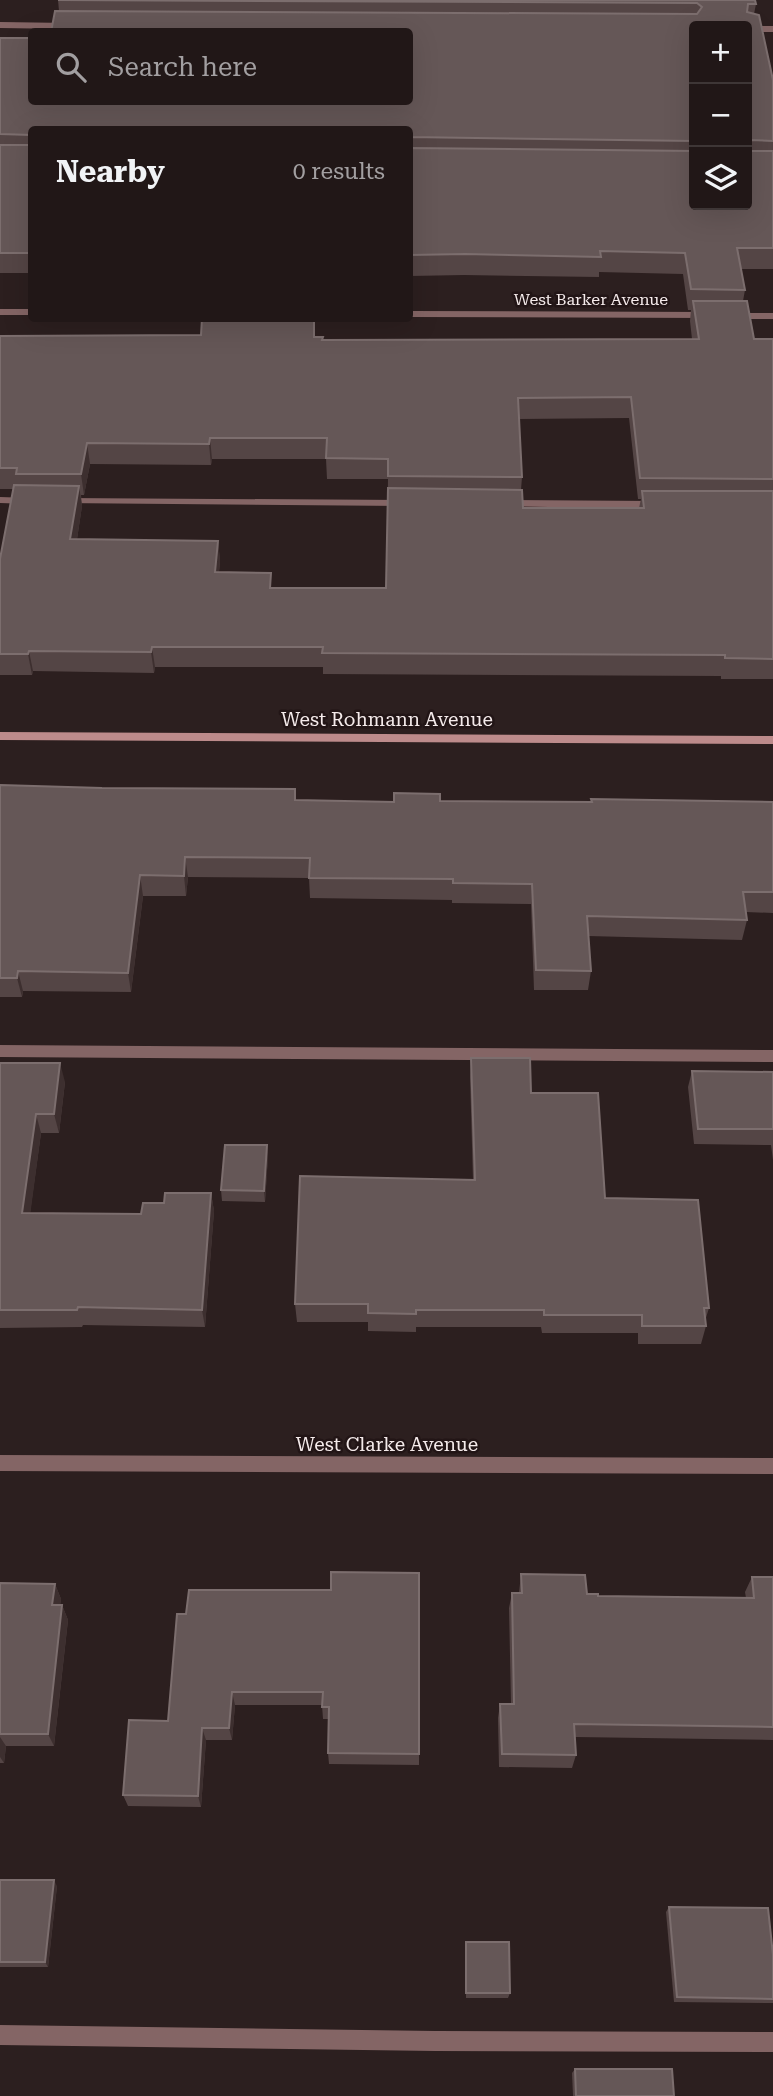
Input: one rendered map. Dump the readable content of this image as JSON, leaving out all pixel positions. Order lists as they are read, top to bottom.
{
  "streets": {
    "street": ["West Barker Avenue", "West Rohmann Avenue", "West Clarke Avenue"]
  },
  "page": {
    "map_buttons": ["+", "−"],
    "search": "Search here",
    "heading": ["Nearby", "0 results"]
  }
}
